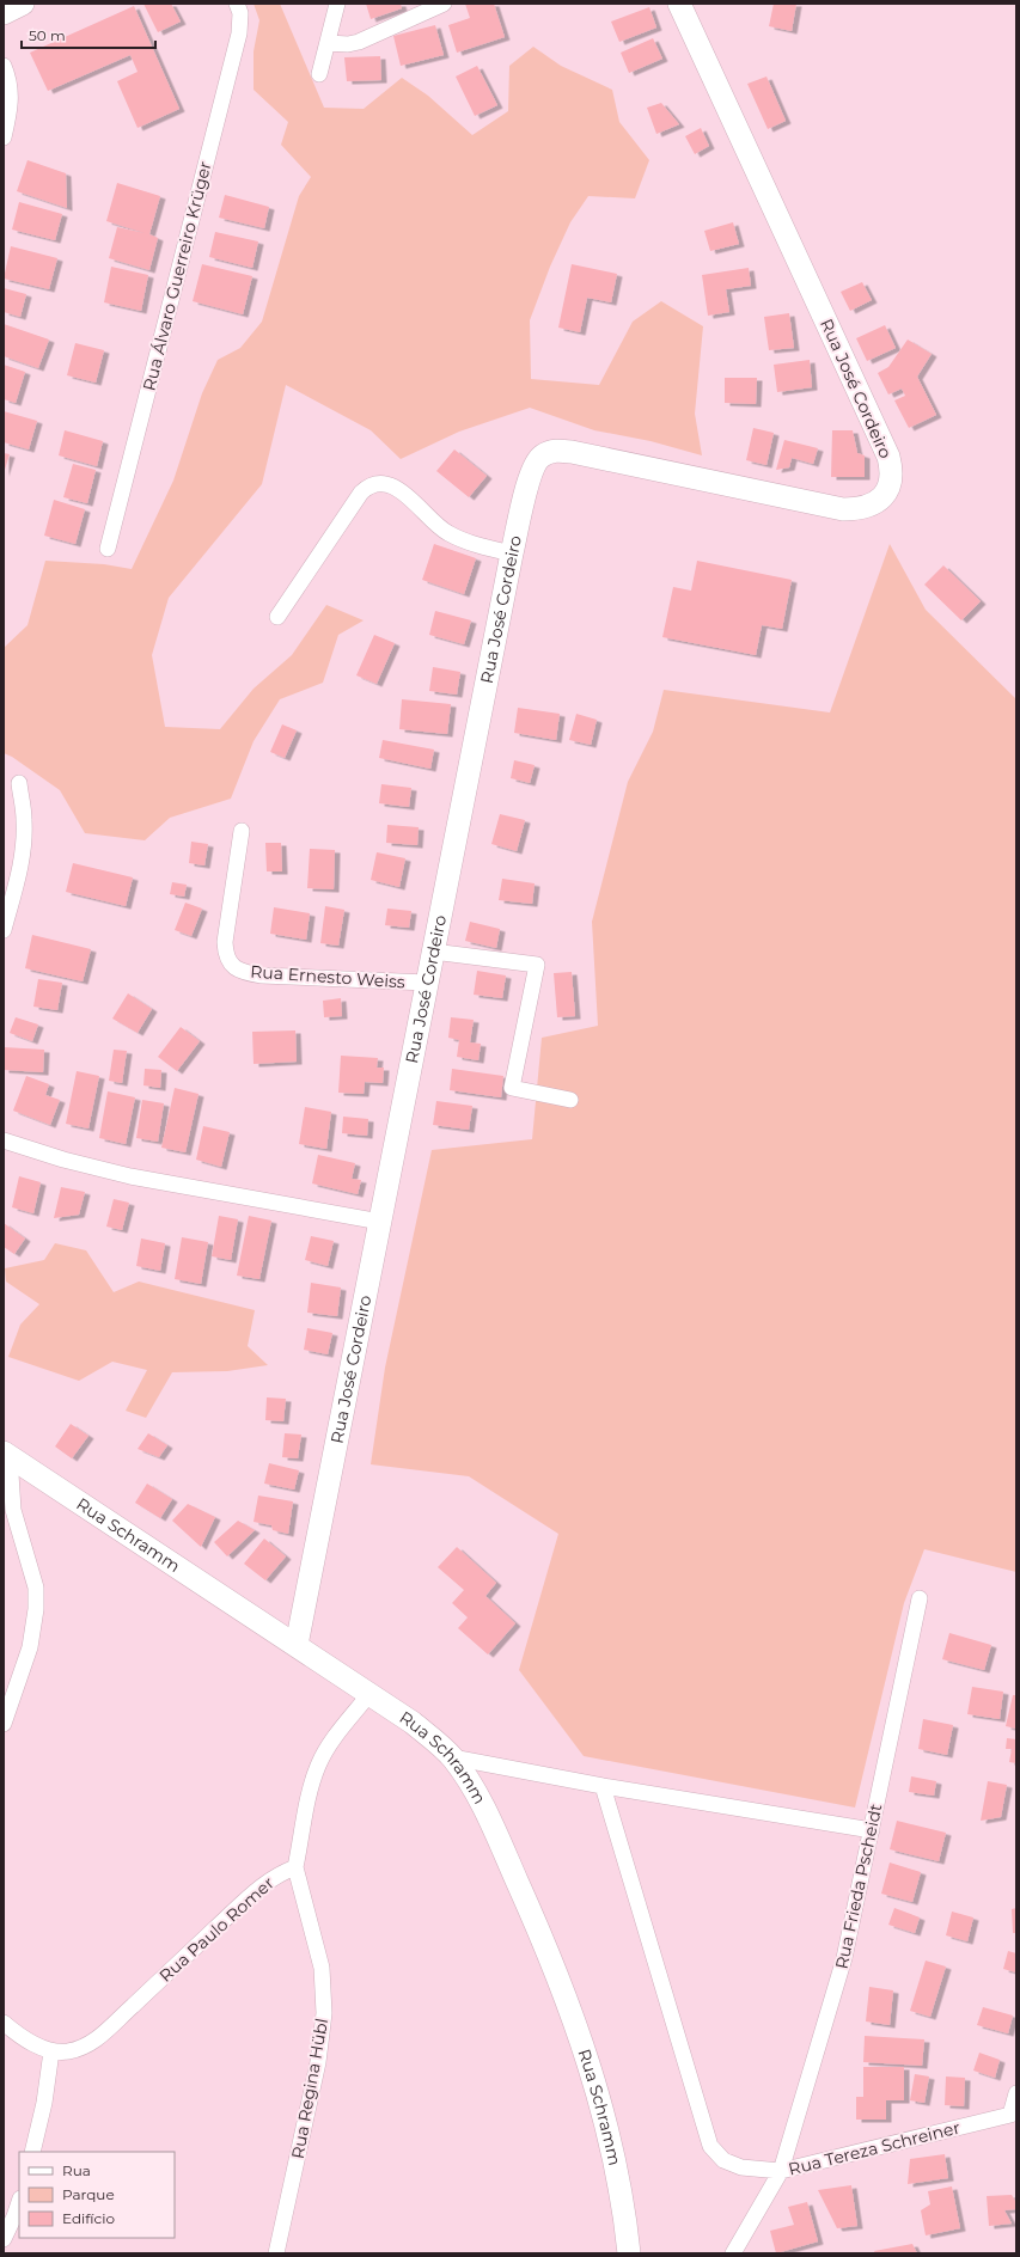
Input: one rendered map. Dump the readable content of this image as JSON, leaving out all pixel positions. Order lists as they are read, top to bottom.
{
  "streets": {
    "street": [
      "Rua Álvaro Guerreiro Krüger",
      "Rua José Cordeiro",
      "Rua Ernesto Weiss",
      "Rua Schramm",
      "Rua Frieda Pscheidt",
      "Rua Paulo Romer",
      "Rua Regina Hübl",
      "Rua Tereza Schreiner"
    ]
  },
  "crossings": [
    ["Rua José Cordeiro", "Rua Ernesto Weiss"],
    ["Rua José Cordeiro", "Rua Schramm"],
    ["Rua Frieda Pscheidt", "Rua Tereza Schreiner"],
    ["Rua Paulo Romer", "Rua Regina Hübl"]
  ],
  "legend": ["Rua", "Parque", "Edifício"],
  "scale_bar": "50 m"
}
